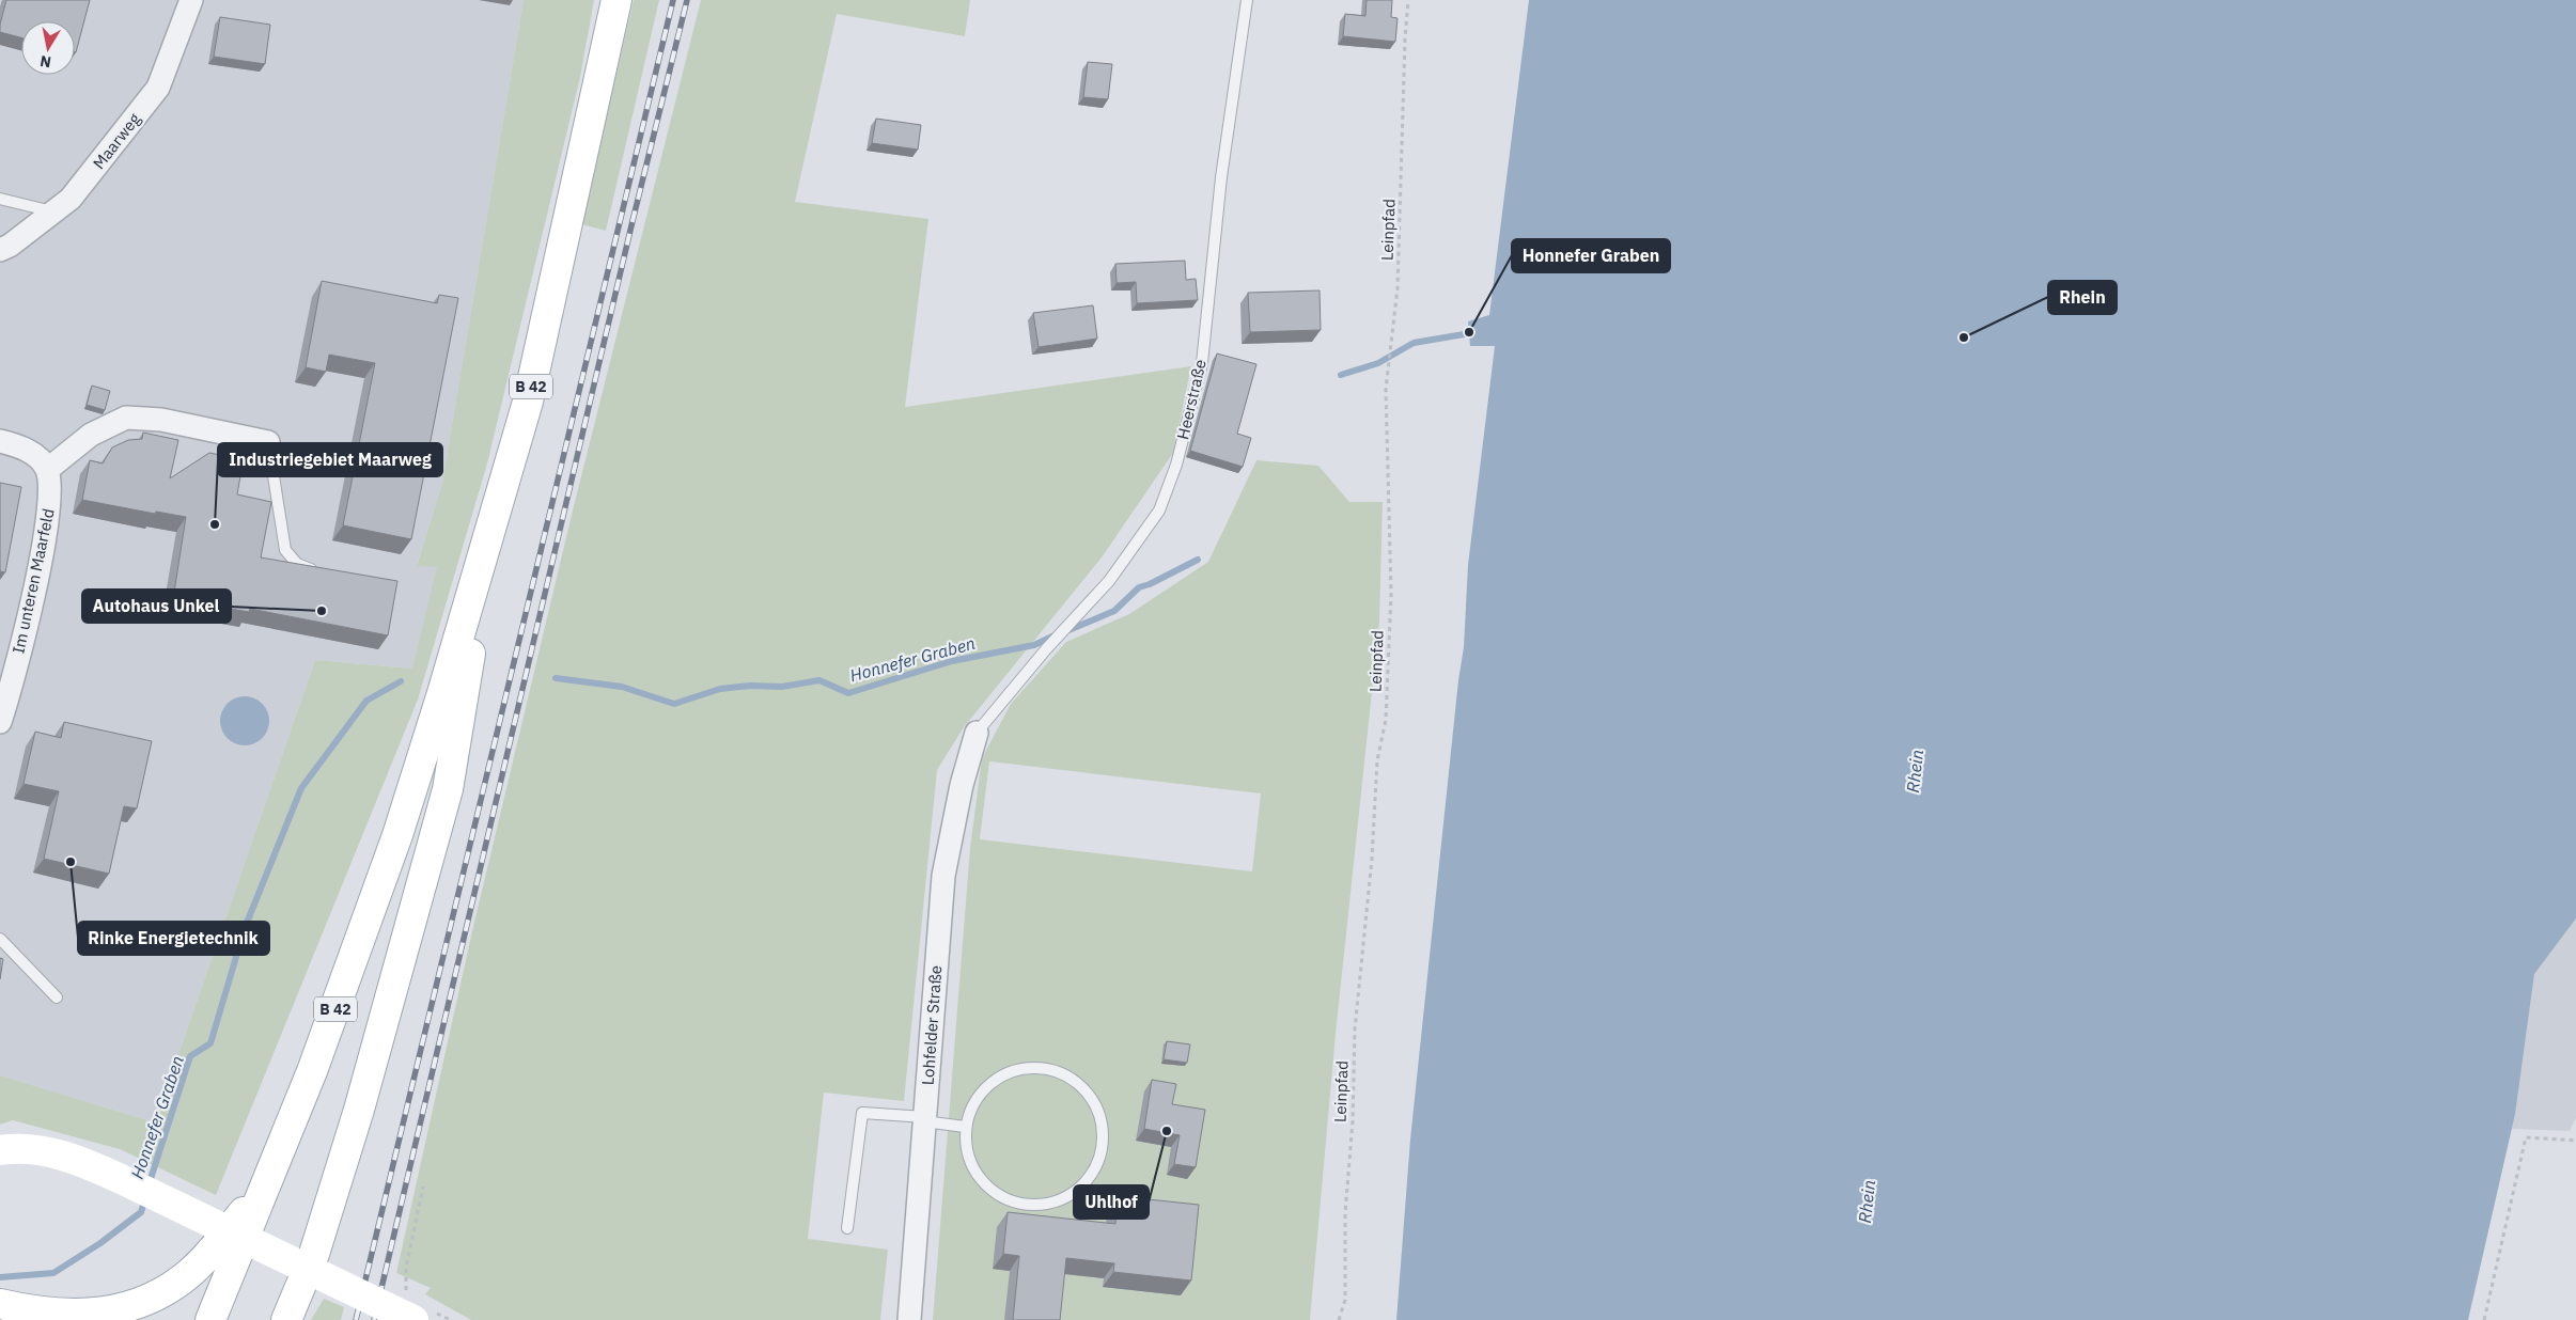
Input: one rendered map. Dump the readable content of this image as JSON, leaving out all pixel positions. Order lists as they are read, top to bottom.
{
  "streets": {
    "main road": ["B 42"],
    "street": ["Maarweg", "Im unteren Maarfeld", "Lohfelder Straße"],
    "lane": ["Heerstraße"],
    "path": ["Leinpfad"]
  },
  "crossings": [
    ["Heerstraße", "Lohfelder Straße"]
  ],
  "water": ["Honnefer Graben", "Rhein"],
  "places": [
    "Honnefer Graben",
    "Rhein",
    "Industriegebiet Maarweg",
    "Autohaus Unkel",
    "Rinke Energietechnik",
    "Uhlhof"
  ],
  "north": "bottom"
}
